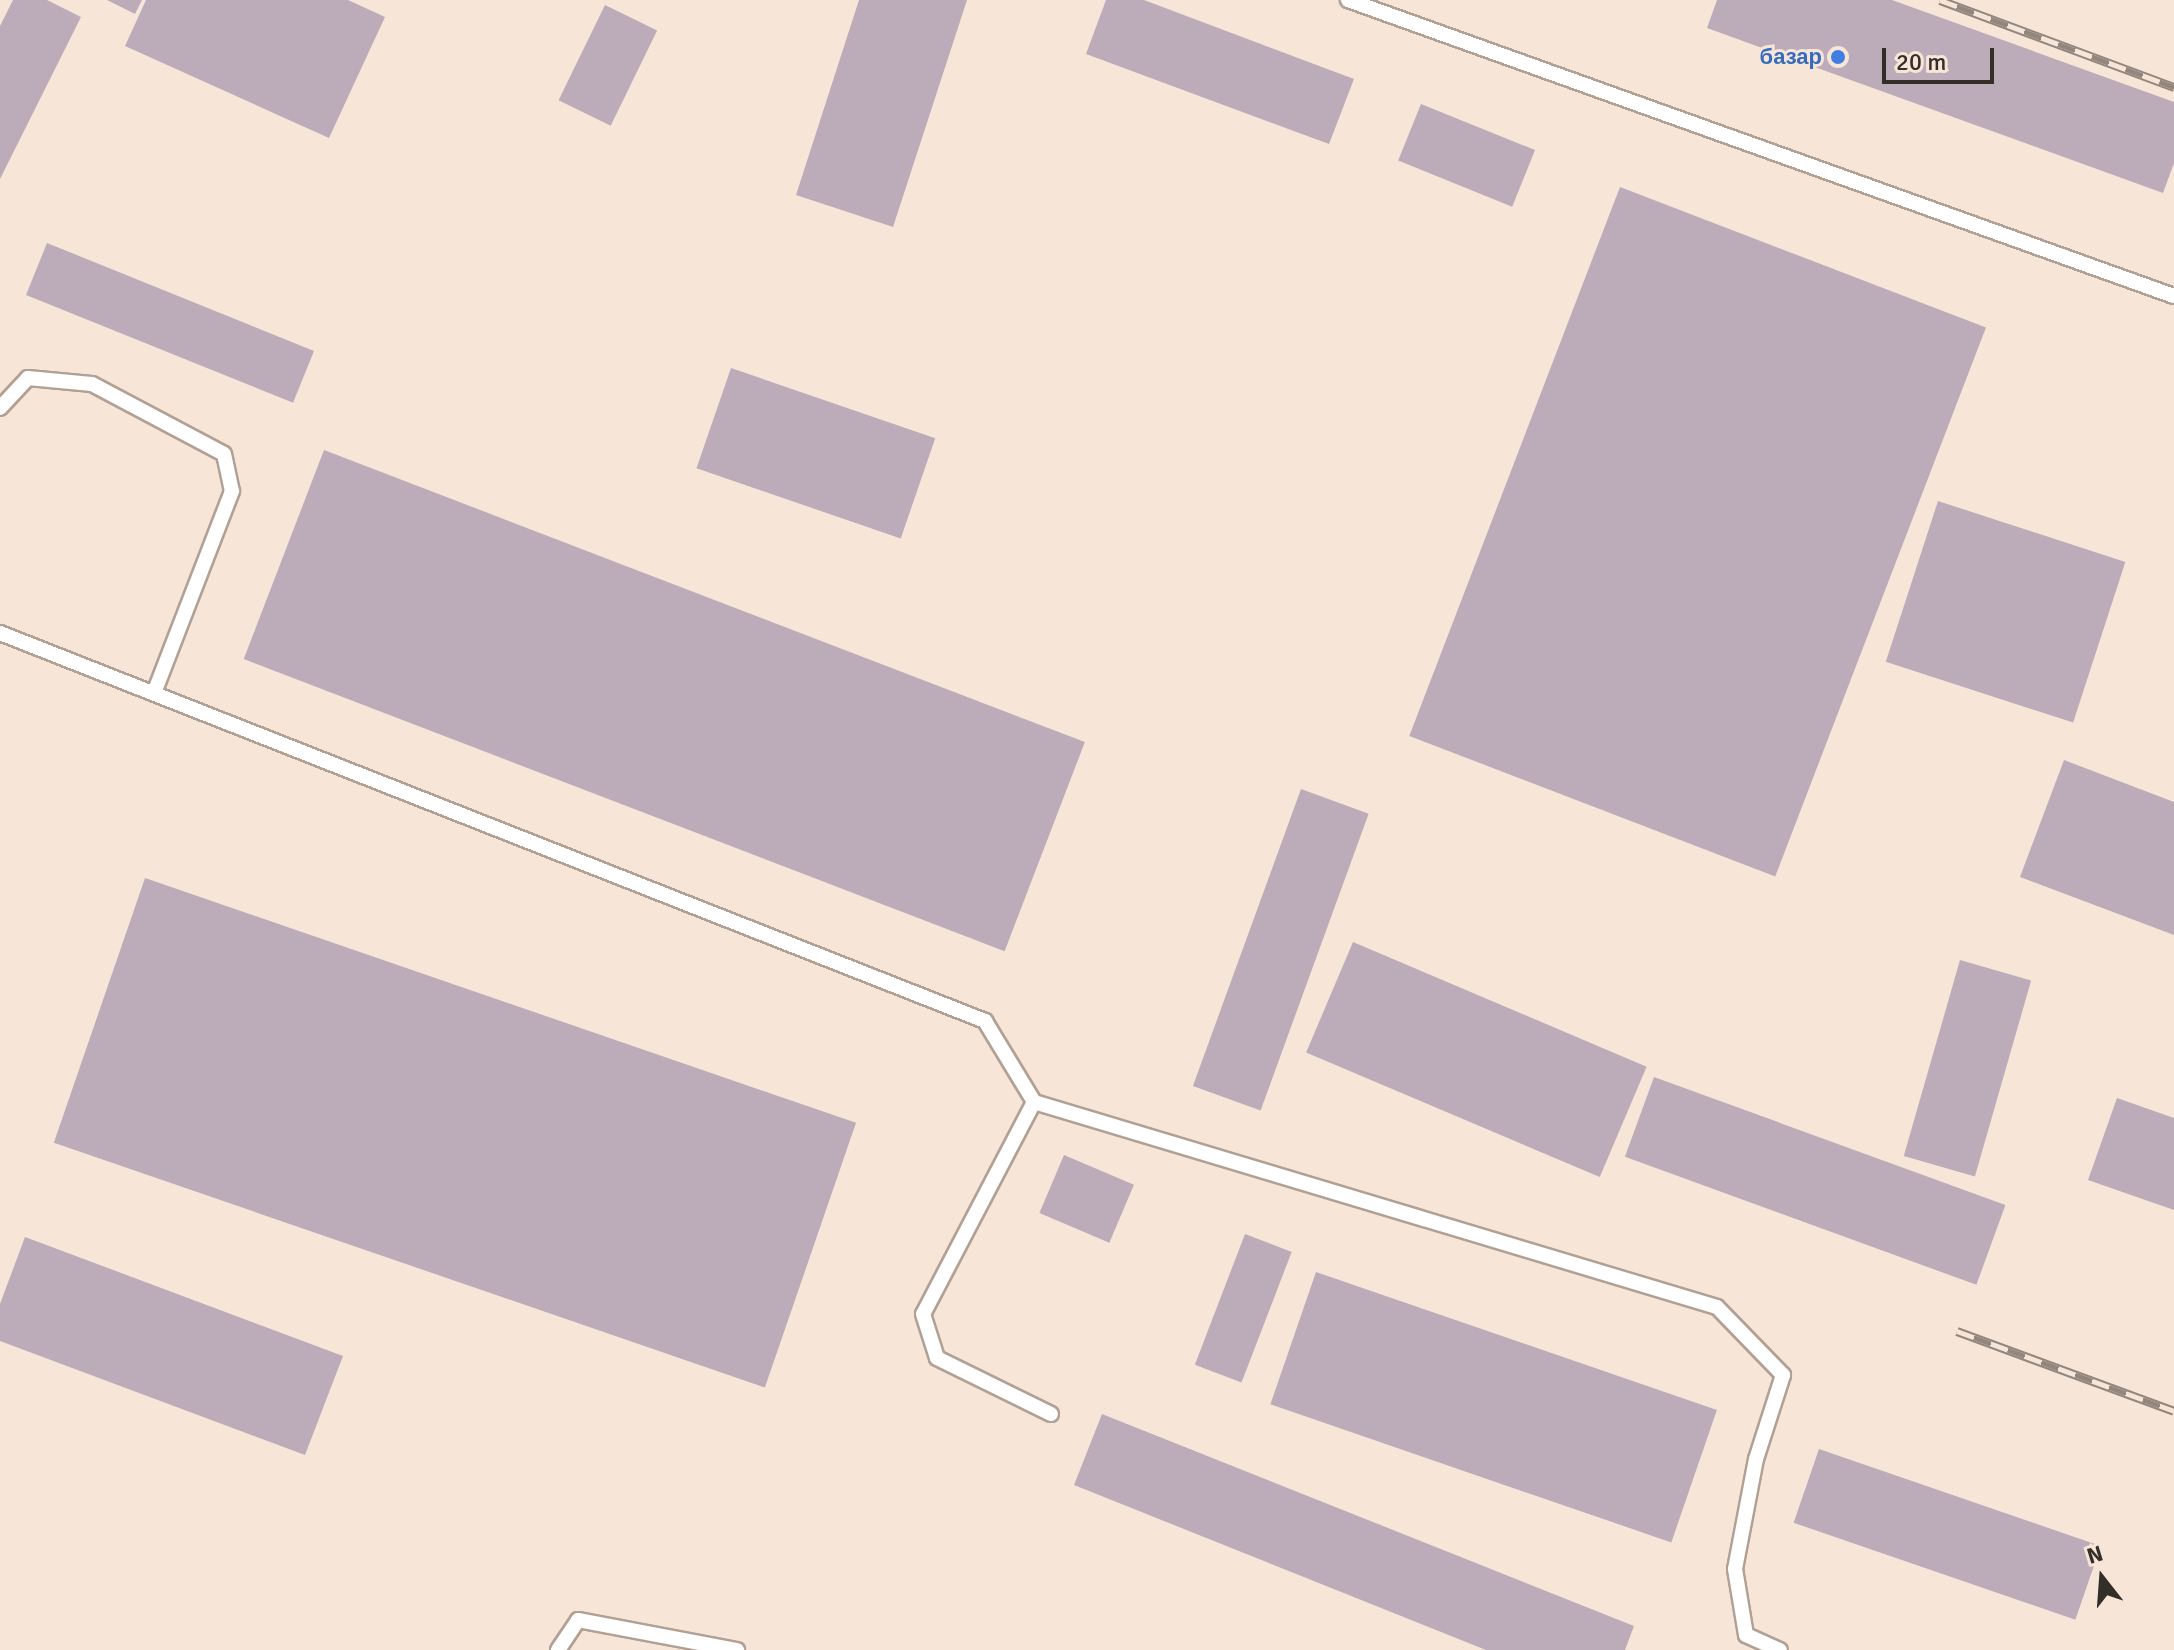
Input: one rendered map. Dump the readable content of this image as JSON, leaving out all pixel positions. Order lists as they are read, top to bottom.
{
  "places": ["базар"],
  "scale_bar": "20 m",
  "north": "top"
}
